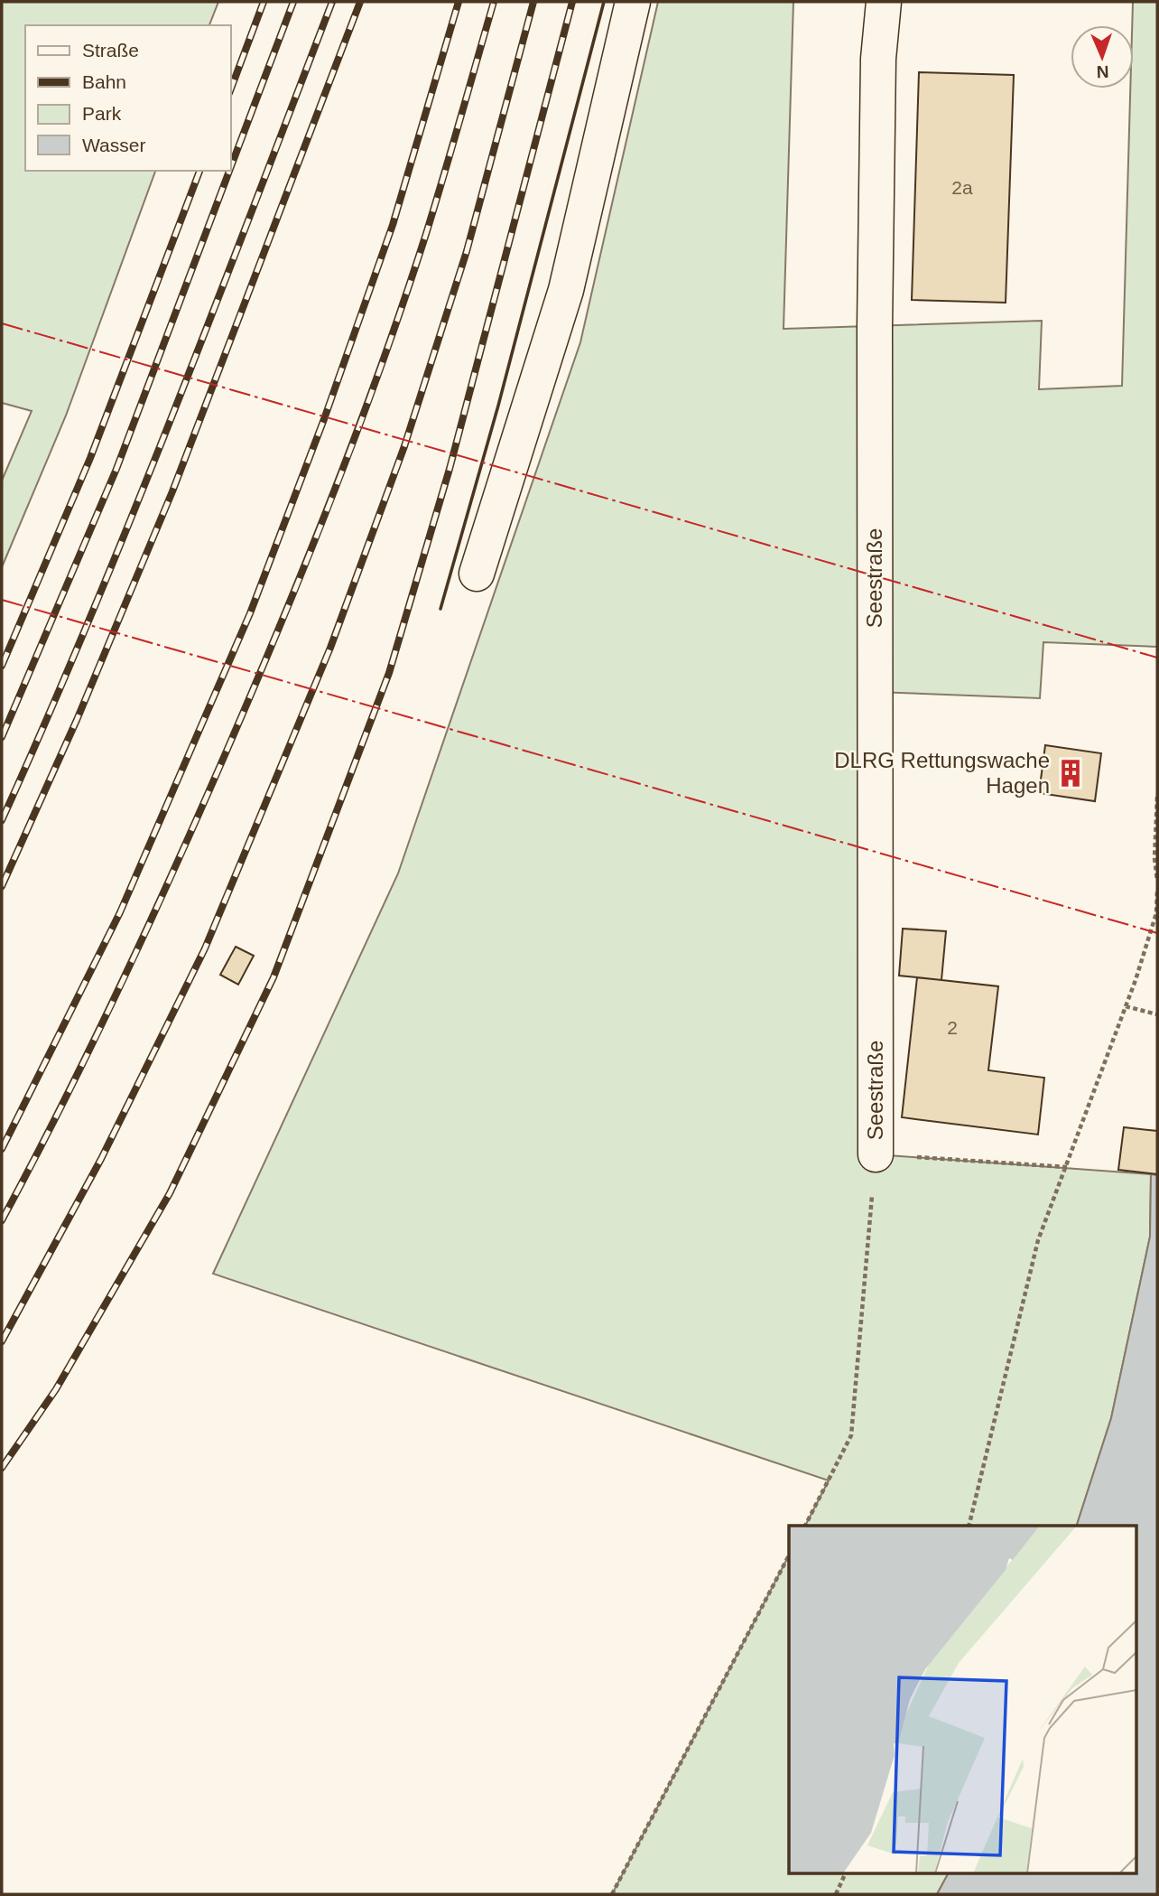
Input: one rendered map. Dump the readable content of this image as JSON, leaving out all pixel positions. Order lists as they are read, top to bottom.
{
  "streets": {
    "street": ["Seestraße"]
  },
  "places": {
    "building": ["DLRG Rettungswache Hagen"]
  },
  "house_numbers": ["2a", "2"],
  "legend": [
    "Straße",
    "Bahn",
    "Park",
    "Wasser"
  ],
  "north": "bottom"
}
